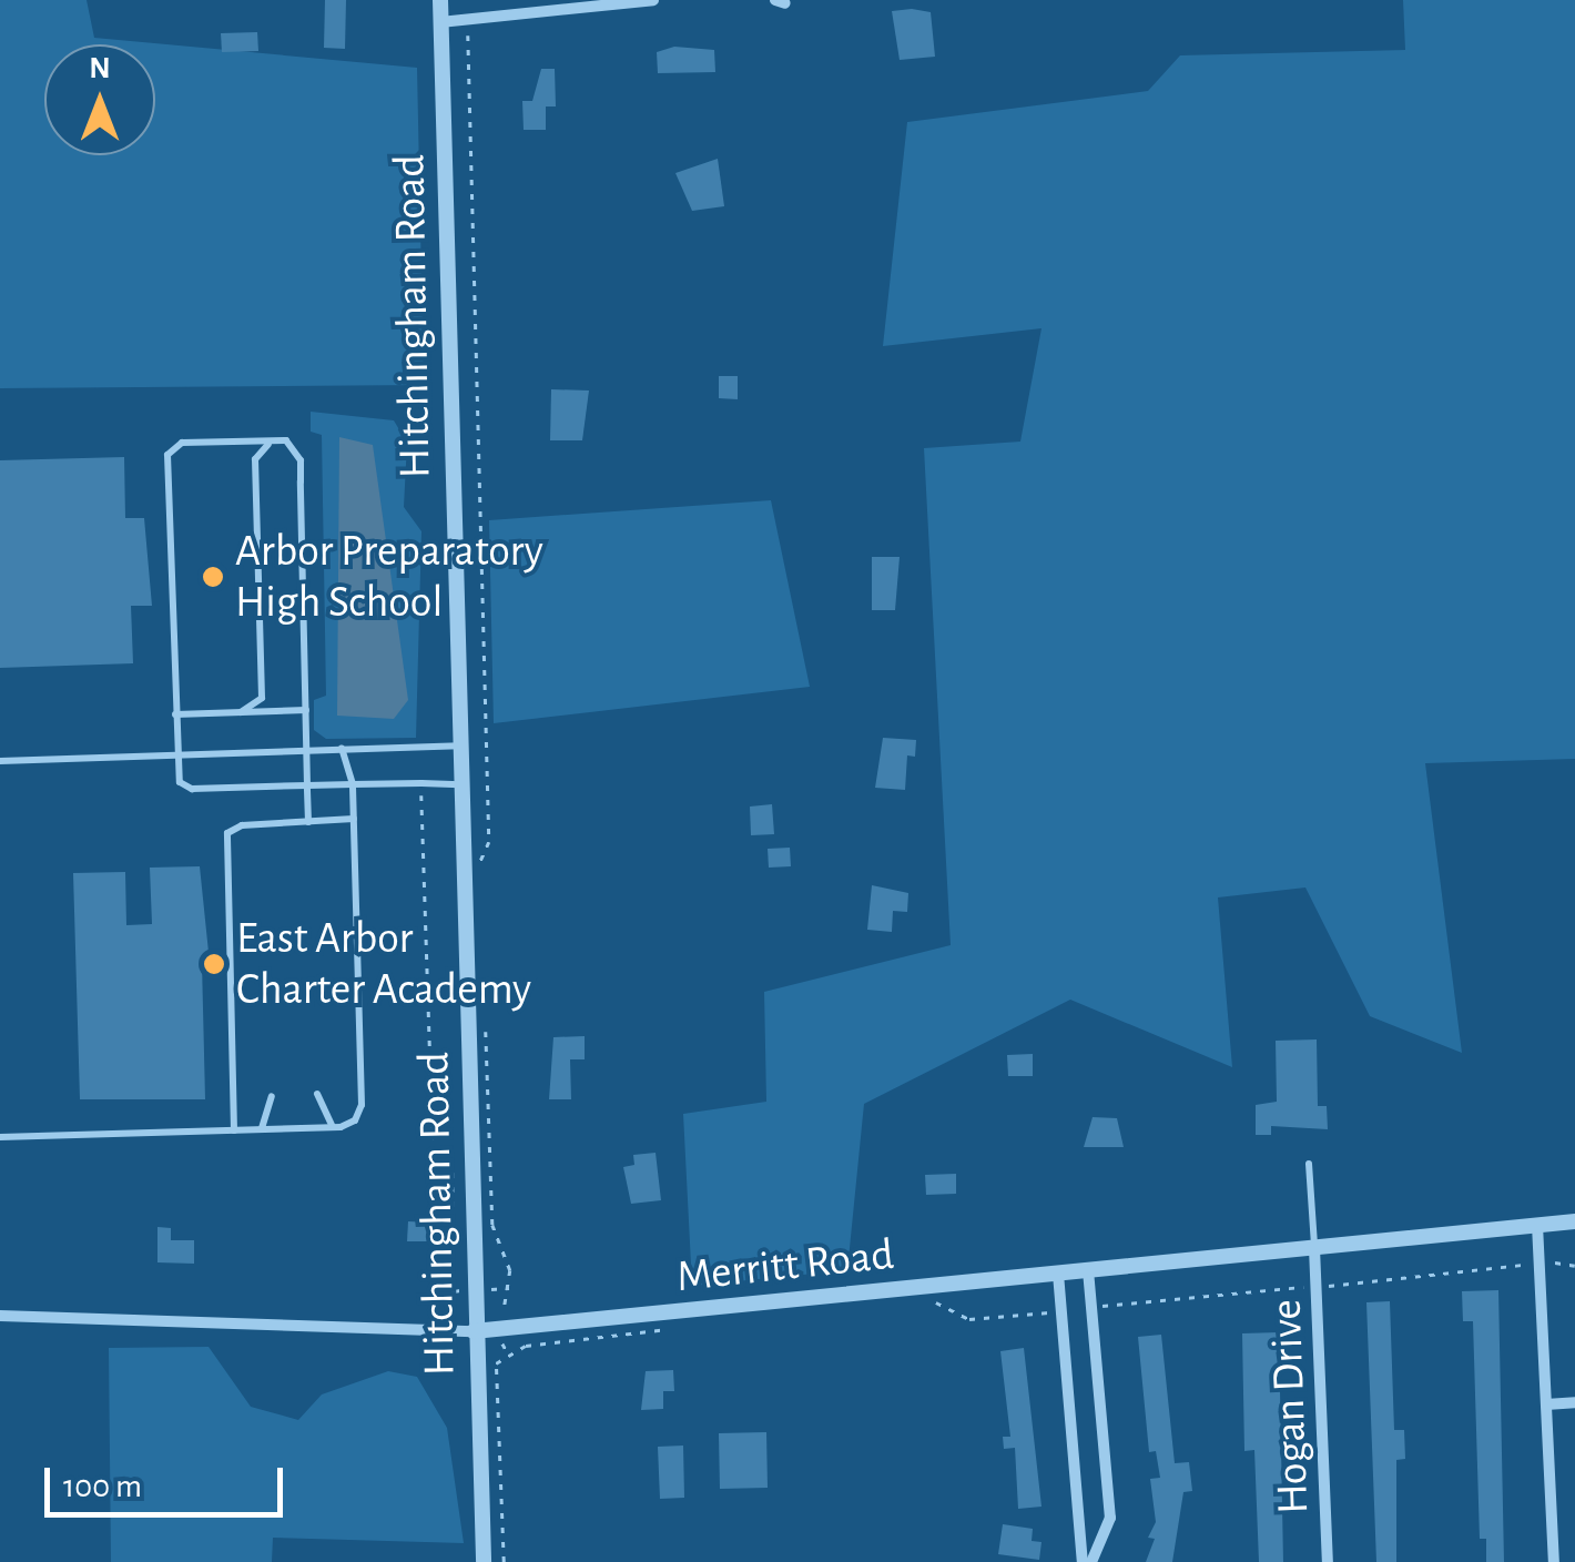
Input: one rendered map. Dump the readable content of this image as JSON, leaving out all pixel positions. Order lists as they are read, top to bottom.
{
  "streets": {
    "street": ["Hitchingham Road", "Merritt Road", "Hogan Drive"]
  },
  "crossings": [
    ["Hitchingham Road", "Merritt Road"],
    ["Merritt Road", "Hogan Drive"]
  ],
  "places": ["Arbor Preparatory High School", "East Arbor Charter Academy"],
  "scale_bar": "100 m",
  "north": "top"
}
